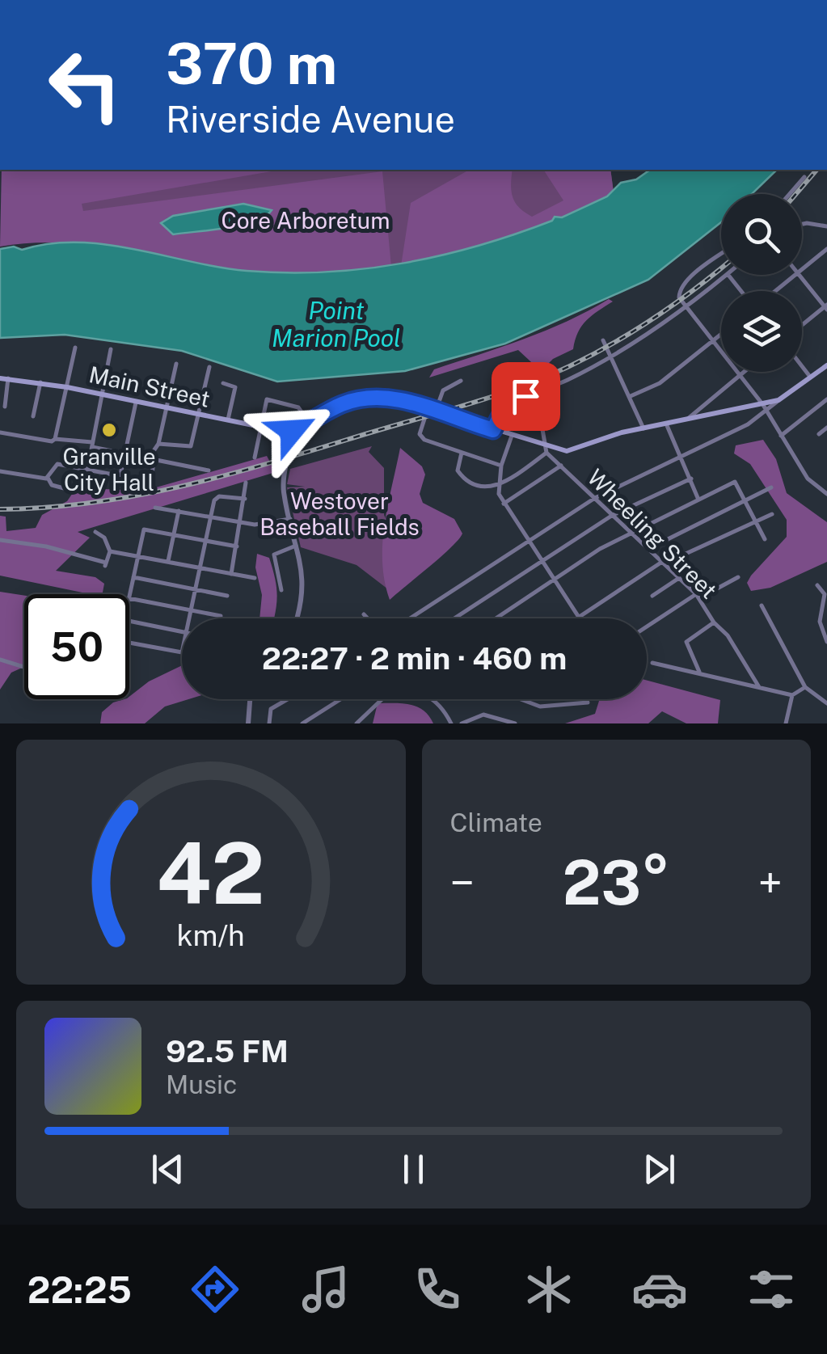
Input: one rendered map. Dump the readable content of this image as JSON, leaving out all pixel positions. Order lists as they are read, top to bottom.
{
  "streets": {
    "main road": ["Main Street"],
    "street": ["Wheeling Street"]
  },
  "water": ["Point Marion Pool"],
  "parks": ["Core Arboretum", "Westover Baseball Fields"],
  "places": ["Granville City Hall"],
  "page": {
    "turn": ["370 m", "Riverside Avenue"],
    "limit": "50",
    "trip": "22:27 · 2 min · 460 m",
    "tile": "Climate",
    "heat": ["−", "23°", "+"],
    "song": ["92.5 FM", "Music"],
    "tabs": "22:25",
    "gauge": ["42", "km/h"]
  }
}
